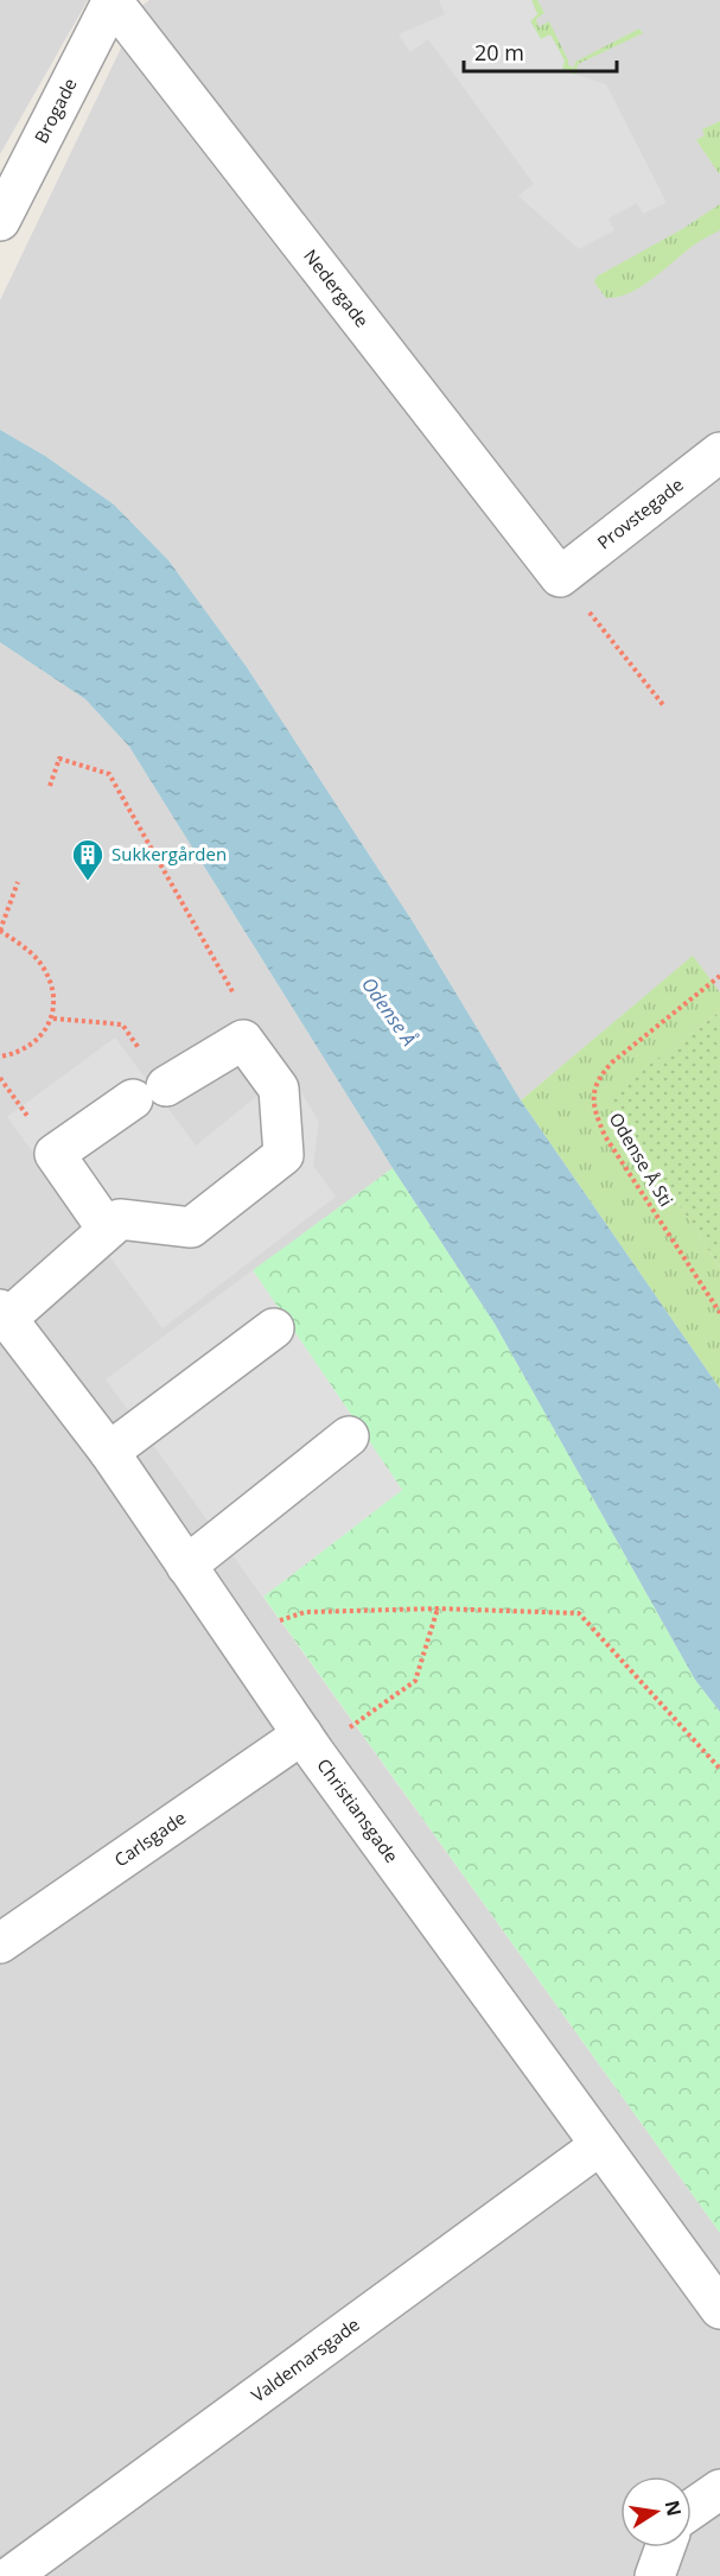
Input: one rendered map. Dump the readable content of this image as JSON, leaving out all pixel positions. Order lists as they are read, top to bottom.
{
  "streets": {
    "street": [
      "Brogade",
      "Nedergade",
      "Provstegade",
      "Christiansgade",
      "Carlsgade",
      "Valdemarsgade"
    ],
    "path": ["Odense Å Sti"]
  },
  "crossings": [
    ["Brogade", "Nedergade"],
    ["Nedergade", "Provstegade"],
    ["Christiansgade", "Carlsgade"],
    ["Christiansgade", "Valdemarsgade"]
  ],
  "water": ["Odense Å"],
  "places": {
    "building": ["Sukkergården"]
  },
  "scale_bar": "20 m",
  "north": "right"
}
